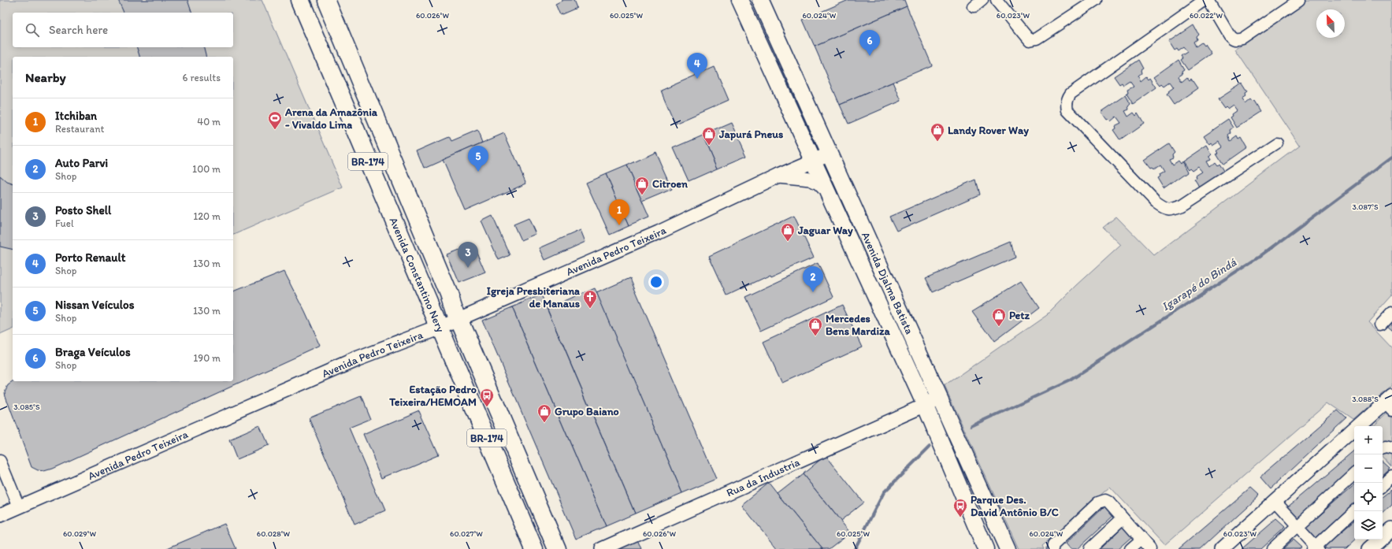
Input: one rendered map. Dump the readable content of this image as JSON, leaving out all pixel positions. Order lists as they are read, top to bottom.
{
  "streets": {
    "highway": ["BR-174", "Avenida Constantino Nery"],
    "main road": ["Avenida Djalma Batista"],
    "street": ["Avenida Pedro Teixeira", "Rua da Industria"]
  },
  "crossings": [
    ["Avenida Pedro Teixeira", "Avenida Constantino Nery"],
    ["Avenida Pedro Teixeira", "Avenida Djalma Batista"],
    ["Avenida Djalma Batista", "Rua da Industria"]
  ],
  "water": ["Igarapé do Bindá"],
  "places": {
    "sports": ["Arena da Amazônia - Vivaldo Lima"],
    "shop": [
      "Landy Rover Way",
      "Japurá Pneus",
      "Citroen",
      "Jaguar Way",
      "Petz",
      "Mercedes Bens Mardiza",
      "Grupo Baiano"
    ],
    "church": ["Igreja Presbiteriana de Manaus"],
    "bus stop": ["Estação Pedro Teixeira/HEMOAM", "Parque Des. David Antônio B/C"]
  },
  "north": "top left",
  "page": {
    "search": "Search here",
    "pins": [
      "6",
      "4",
      "5",
      "1",
      "3",
      "2"
    ],
    "heading": ["Nearby", "6 results"],
    "list": [
      {
        "mark": "1",
        "name": "Itchiban",
        "note": "Restaurant",
        "value": "40 m"
      },
      {
        "mark": "2",
        "name": "Auto Parvi",
        "note": "Shop",
        "value": "100 m"
      },
      {
        "mark": "3",
        "name": "Posto Shell",
        "note": "Fuel",
        "value": "120 m"
      },
      {
        "mark": "4",
        "name": "Porto Renault",
        "note": "Shop",
        "value": "130 m"
      },
      {
        "mark": "5",
        "name": "Nissan Veículos",
        "note": "Shop",
        "value": "130 m"
      },
      {
        "mark": "6",
        "name": "Braga Veículos",
        "note": "Shop",
        "value": "190 m"
      }
    ],
    "map_buttons": ["+", "−"]
  },
  "coordinates": [
    "60.026°W",
    "60.025°W",
    "60.024°W",
    "60.023°W",
    "60.022°W",
    "3.087°S",
    "3.088°S",
    "3.085°S",
    "60.029°W",
    "60.028°W",
    "60.027°W"
  ]
}
